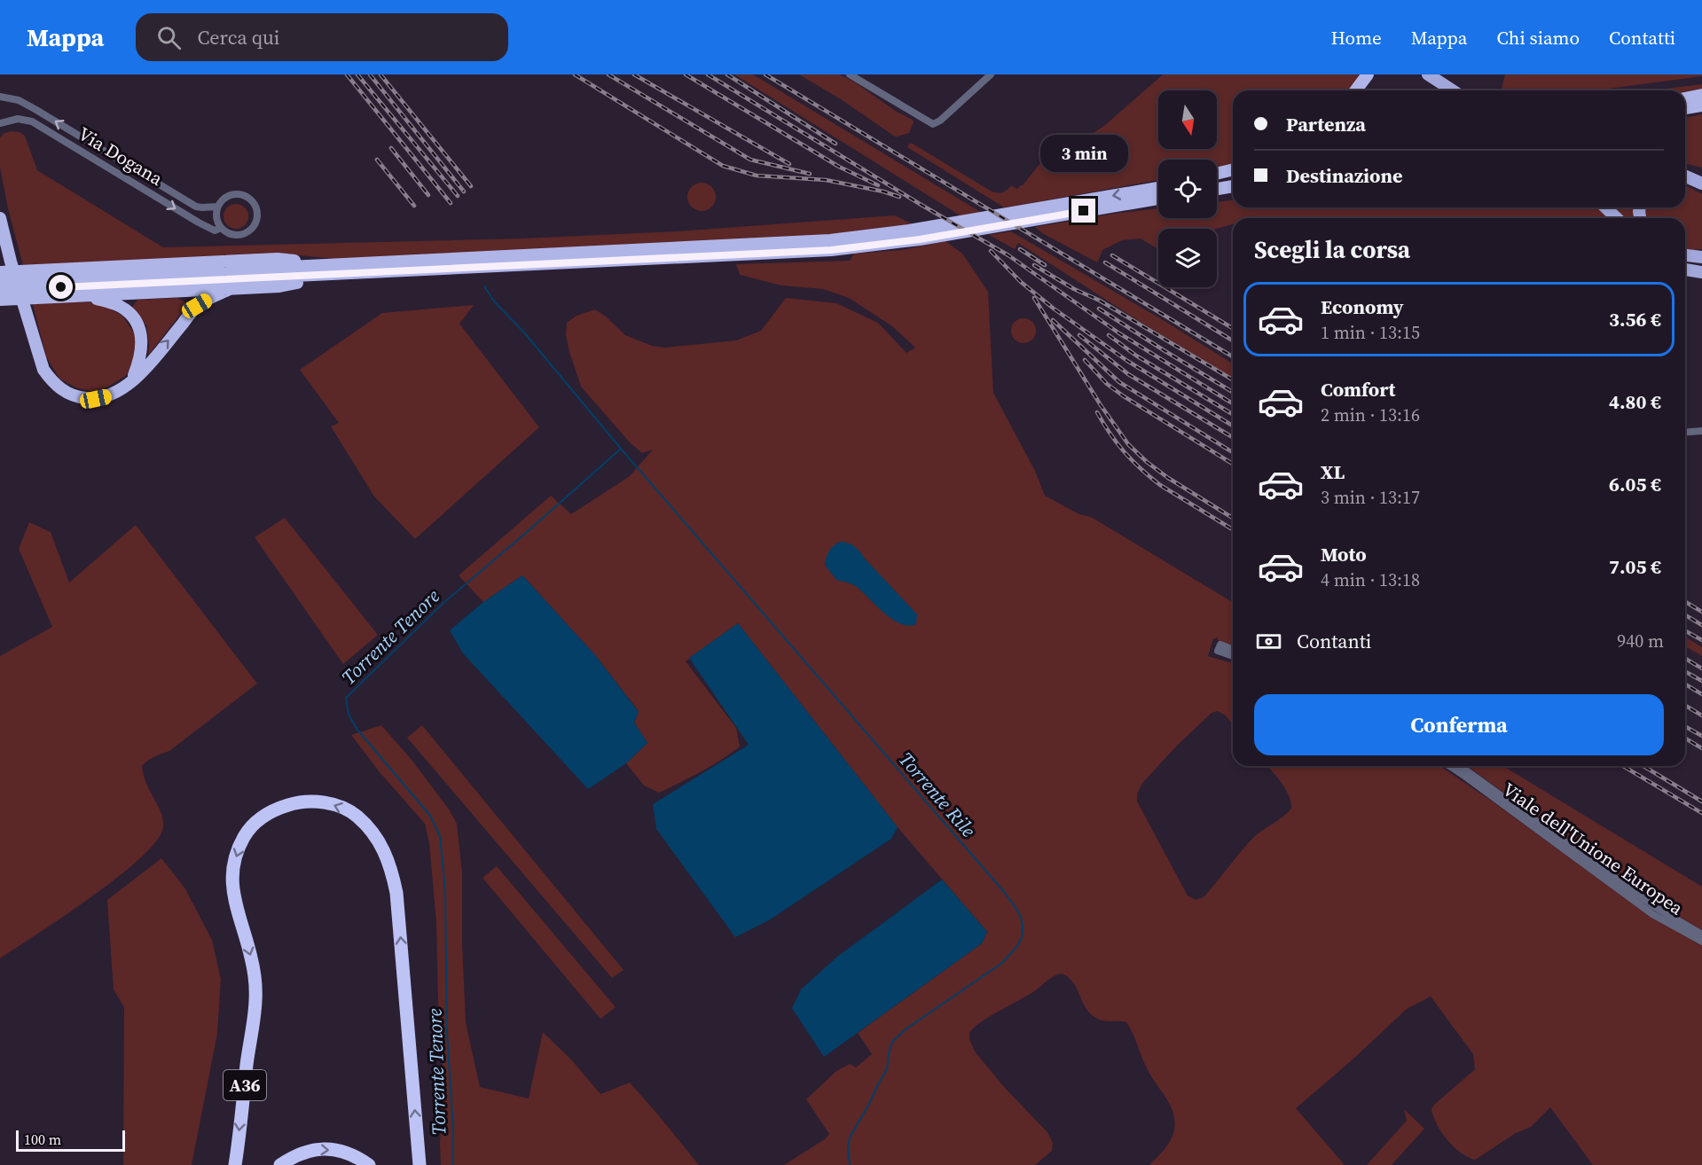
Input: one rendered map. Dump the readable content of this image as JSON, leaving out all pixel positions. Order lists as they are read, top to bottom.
{
  "streets": {
    "highway": ["A36"],
    "street": ["Via Dogana", "Viale dell'Unione Europea"]
  },
  "water": ["Torrente Tenore", "Torrente Rile"],
  "scale_bar": "100 m",
  "north": "bottom",
  "page": {
    "header": "Mappa",
    "search": "Cerca qui",
    "nav": [
      "Home",
      "Mappa",
      "Chi siamo",
      "Contatti"
    ],
    "banner": ["Partenza", "Destinazione"],
    "bubble": "3 min",
    "heading": "Scegli la corsa",
    "list": [
      {
        "name": "Economy",
        "note": "1 min · 13:15",
        "value": "3.56 €"
      },
      {
        "name": "Comfort",
        "note": "2 min · 13:16",
        "value": "4.80 €"
      },
      {
        "name": "XL",
        "note": "3 min · 13:17",
        "value": "6.05 €"
      },
      {
        "name": "Moto",
        "note": "4 min · 13:18",
        "value": "7.05 €"
      }
    ],
    "pay": ["Contanti", "940 m"],
    "buttons": "Conferma",
    "scale": "100 m"
  }
}
